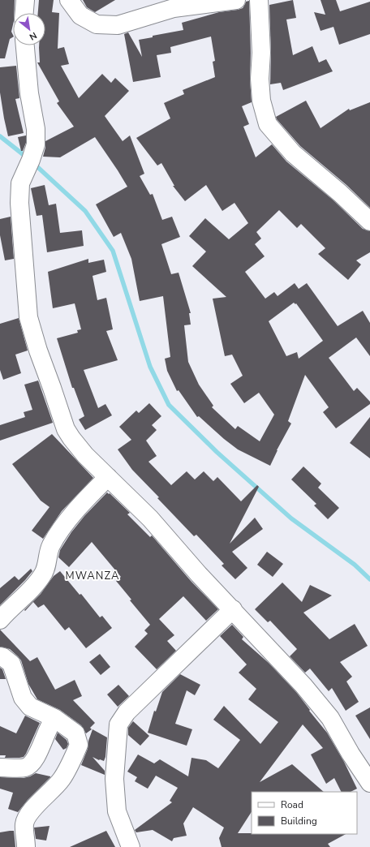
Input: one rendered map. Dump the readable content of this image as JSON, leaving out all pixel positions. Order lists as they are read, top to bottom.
{
  "districts": ["MWANZA"],
  "legend": ["Road", "Building"],
  "north": "bottom right"
}
